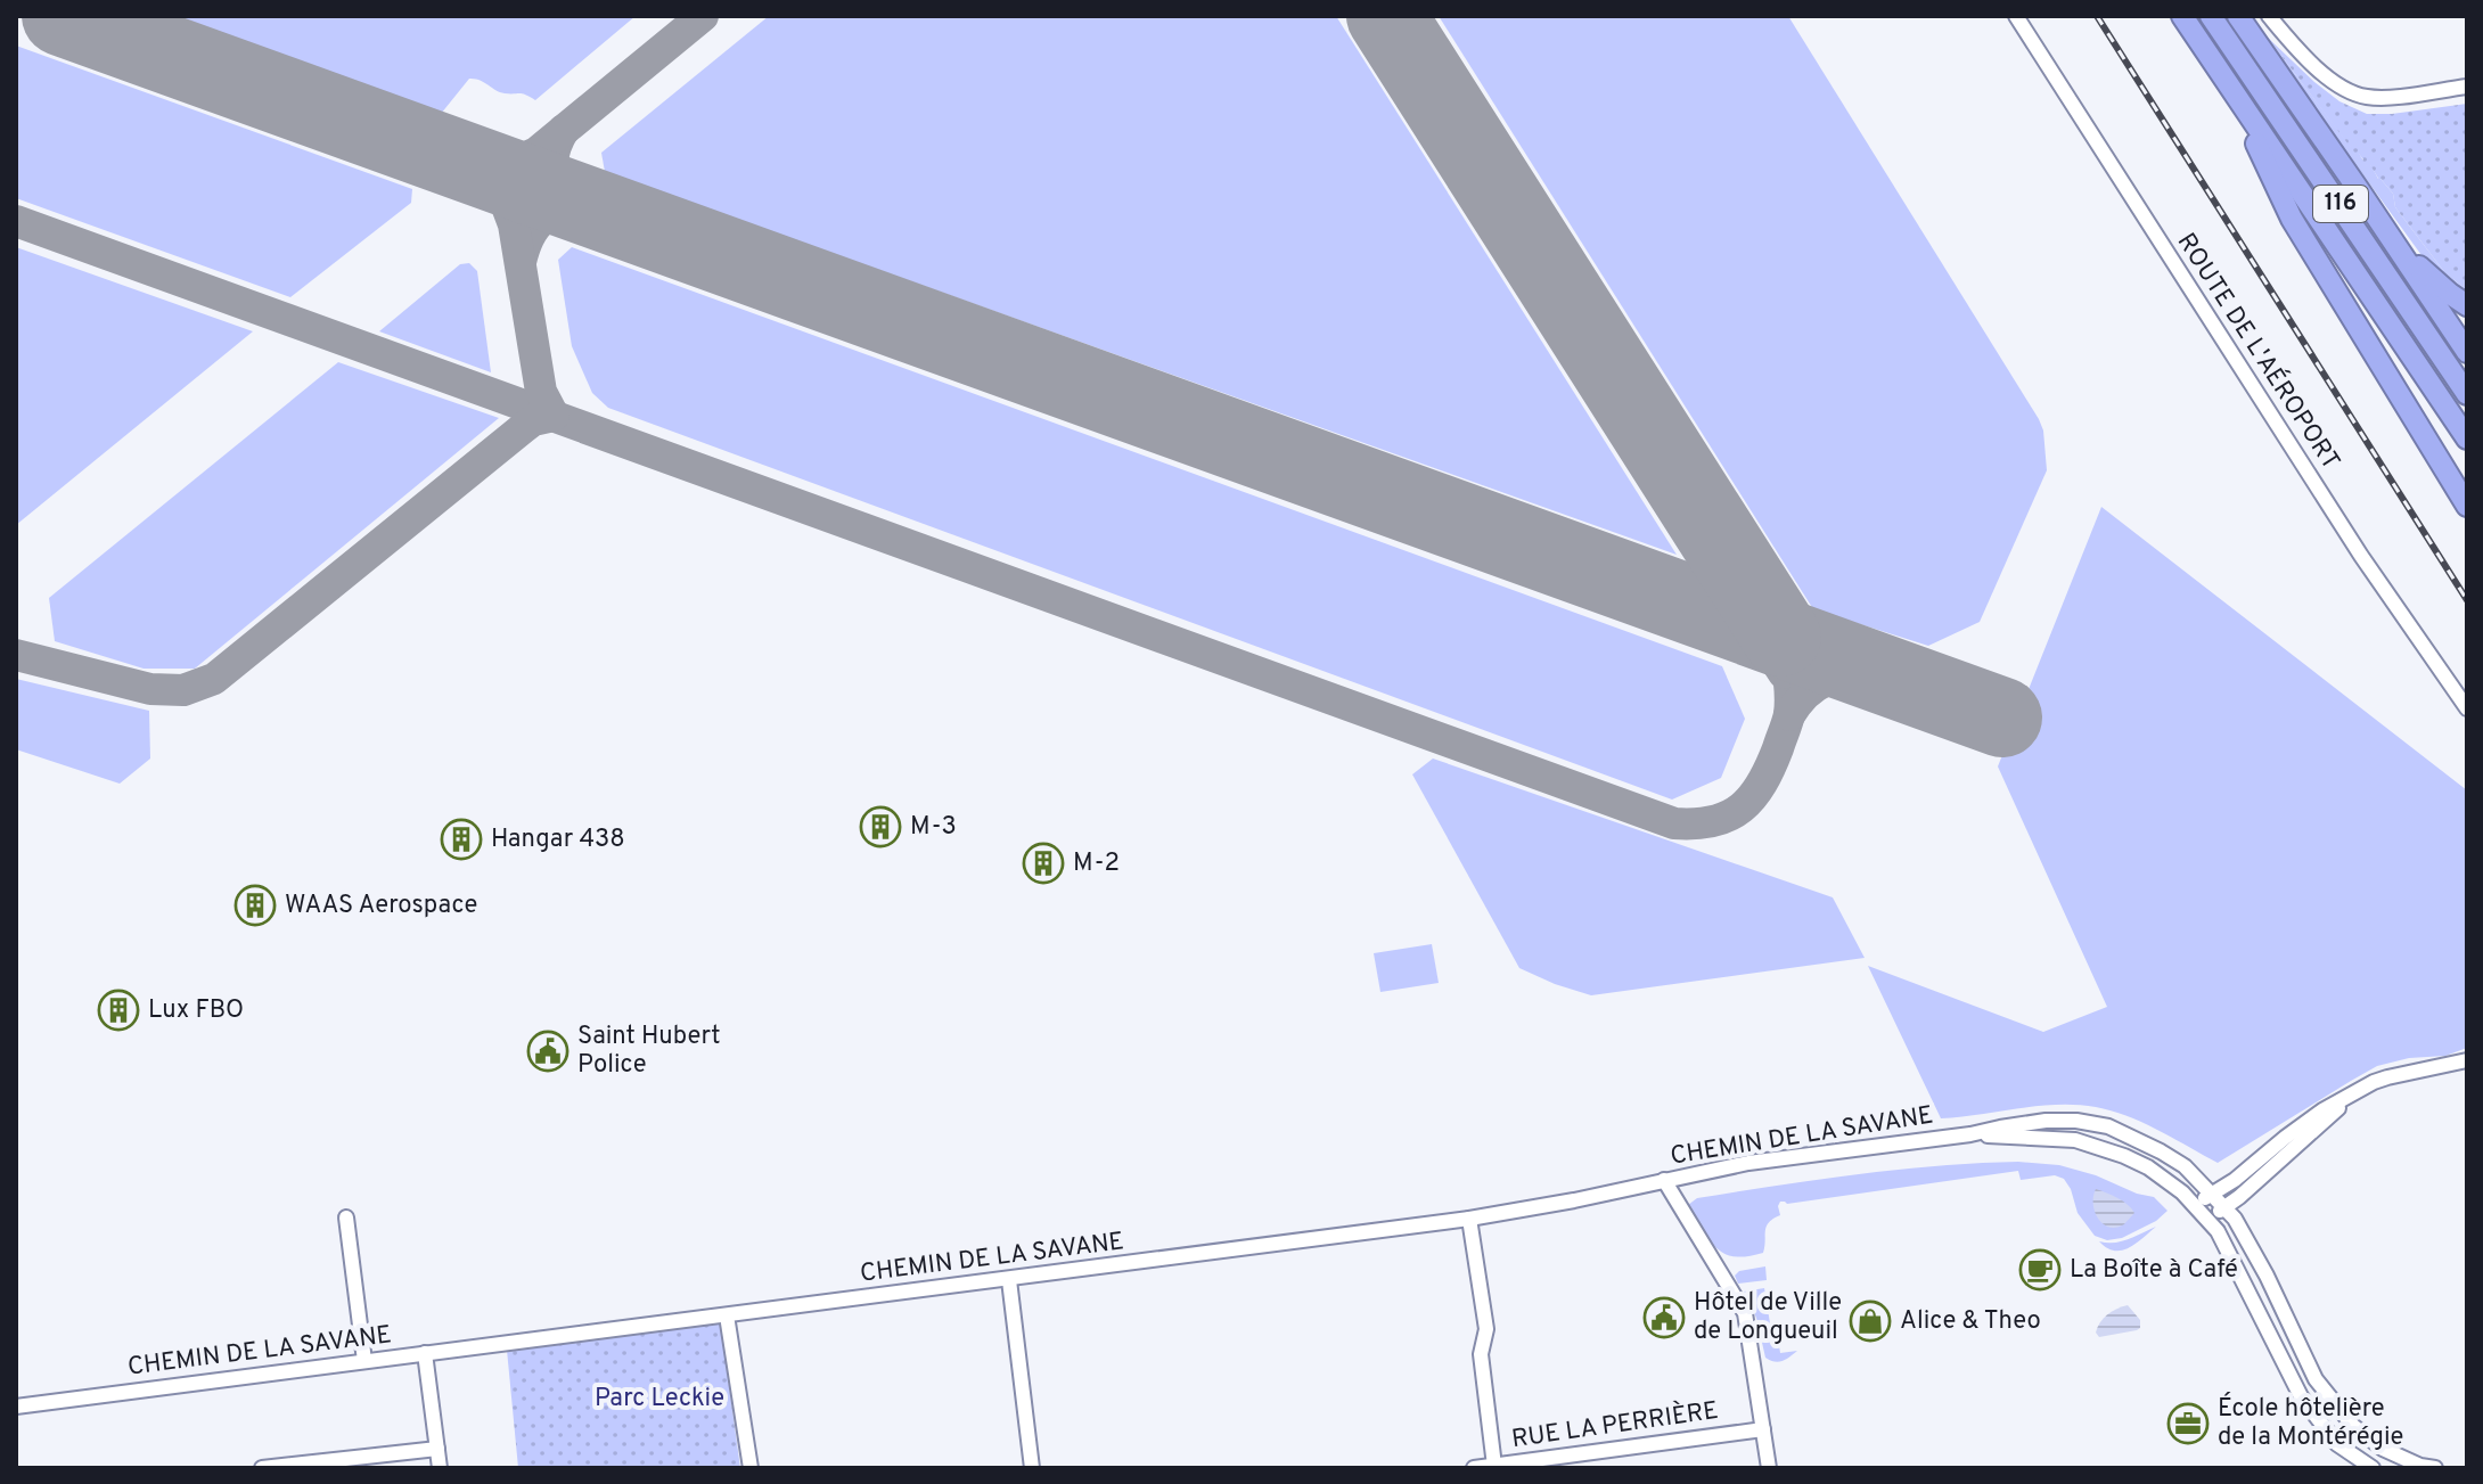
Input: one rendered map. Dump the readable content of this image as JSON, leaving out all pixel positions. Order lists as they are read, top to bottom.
{
  "streets": {
    "highway": ["116"],
    "street": ["ROUTE DE L'AÉROPORT", "CHEMIN DE LA SAVANE", "RUE LA PERRIÈRE"]
  },
  "parks": ["Parc Leckie"],
  "places": {
    "building": [
      "M-3",
      "Hangar 438",
      "M-2",
      "WAAS Aerospace",
      "Lux FBO"
    ],
    "public building": ["Saint Hubert Police", "Hôtel de Ville de Longueuil"],
    "cafe": ["La Boîte à Café"],
    "shop": ["Alice & Theo"],
    "office": ["École hôtelière de la Montérégie"]
  }
}
